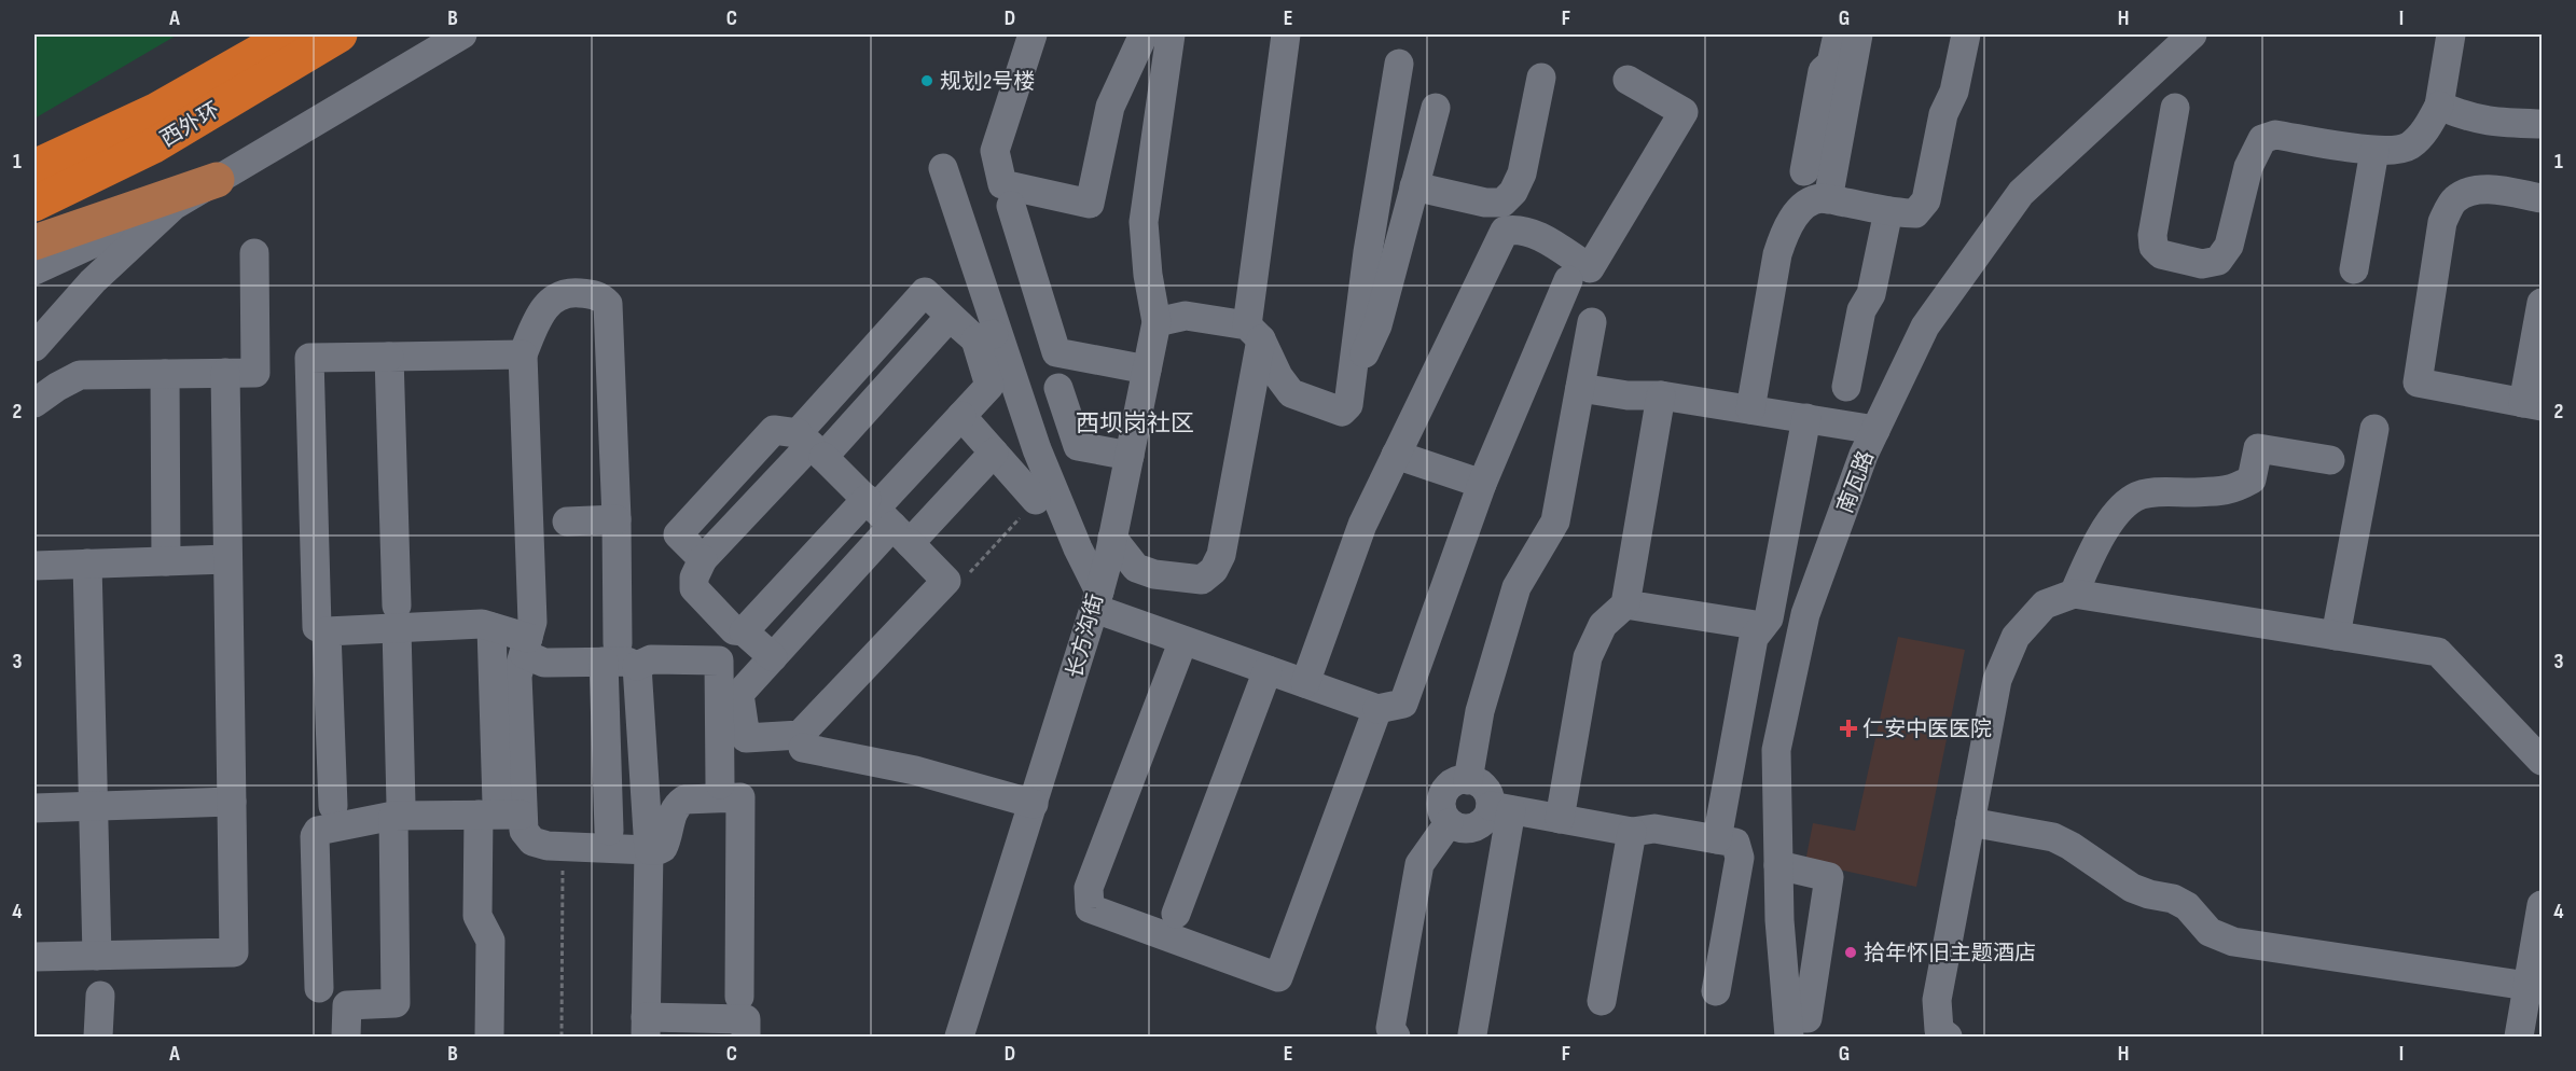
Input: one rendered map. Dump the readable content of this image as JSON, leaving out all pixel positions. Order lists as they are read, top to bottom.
{
  "streets": {
    "highway": ["西外环"],
    "street": ["南瓦路", "长方沟街"]
  },
  "districts": ["西坝岗社区"],
  "places": {
    "other": ["规划2号楼", "拾年怀旧主题酒店"],
    "health": ["仁安中医医院"]
  },
  "grid": {
    "columns": [
      "A",
      "B",
      "C",
      "D",
      "E",
      "F",
      "G",
      "H",
      "I"
    ],
    "rows": [
      "1",
      "2",
      "3",
      "4"
    ]
  }
}
